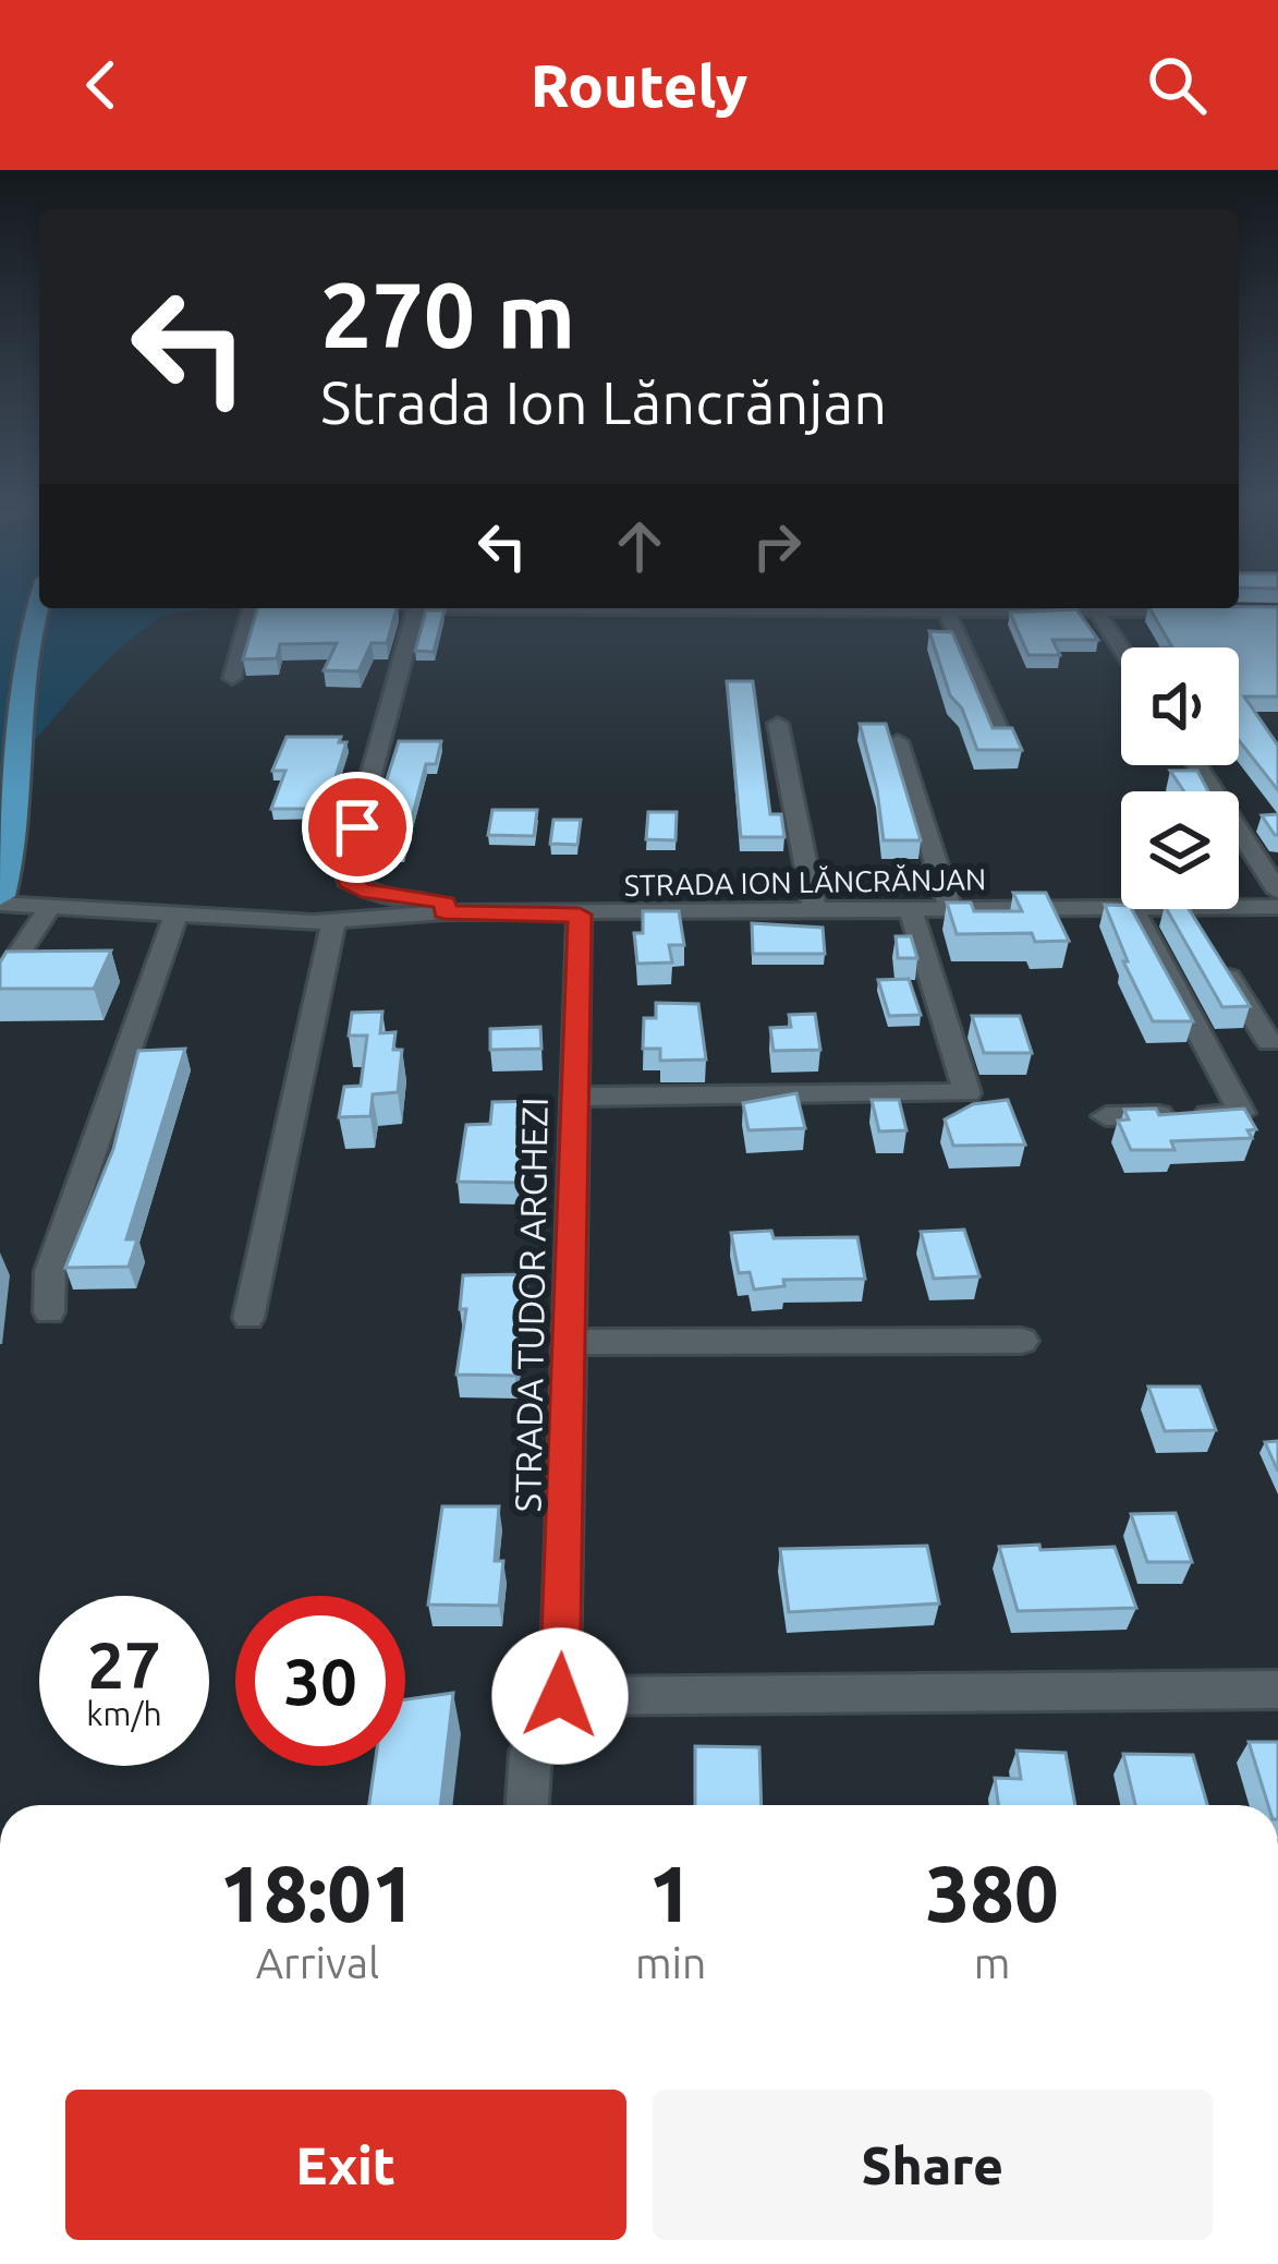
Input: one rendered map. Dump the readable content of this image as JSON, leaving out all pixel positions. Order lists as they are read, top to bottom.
{
  "streets": {
    "street": ["STRADA ION LĂNCRĂNJAN", "STRADA TUDOR ARGHEZI"]
  },
  "crossings": [
    ["STRADA ION LĂNCRĂNJAN", "STRADA TUDOR ARGHEZI"]
  ],
  "page": {
    "header": "Routely",
    "turn": ["270 m", "Strada Ion Lăncrănjan"],
    "speed": "27 km/h",
    "limit": "30",
    "eta": [
      "18:01",
      "Arrival",
      "1",
      "min",
      "380",
      "m"
    ],
    "buttons": ["Exit", "Share"]
  }
}
